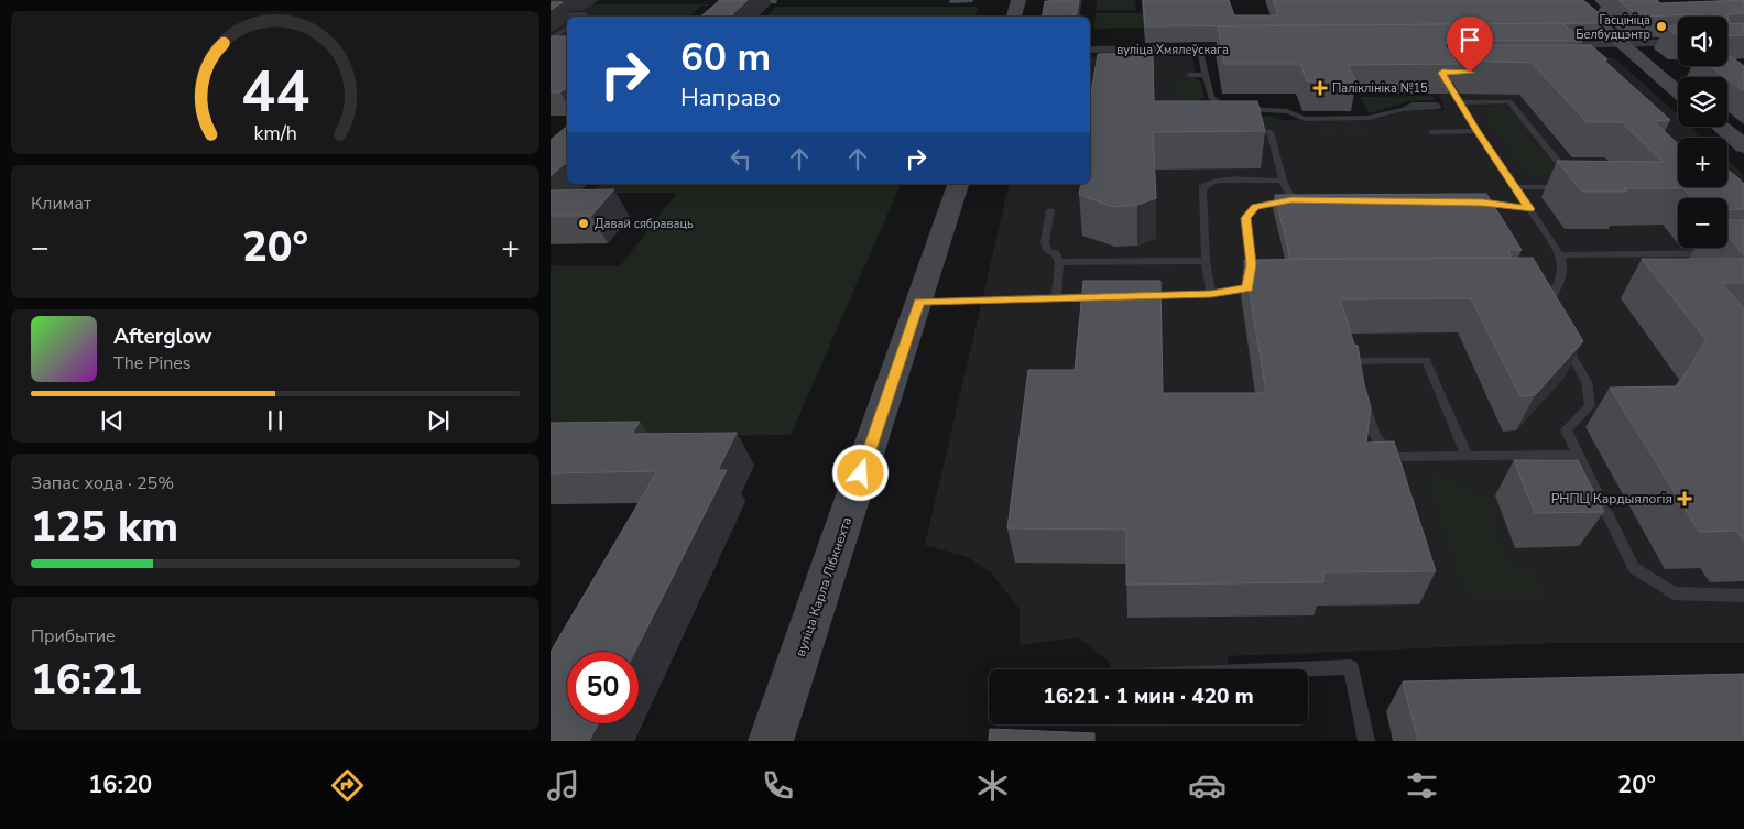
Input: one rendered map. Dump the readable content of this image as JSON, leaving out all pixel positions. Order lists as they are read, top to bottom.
{
  "streets": {
    "main road": ["вуліца Карла Лібкнехта"],
    "street": ["вуліца Хмялеўскага"]
  },
  "places": {
    "other": ["Гасцініца Белбудцэнтр", "Давай сябраваць"],
    "health": ["Паліклініка №15", "РНПЦ Кардыялогія"]
  },
  "page": {
    "map_buttons": ["+", "−"],
    "turn": ["60 m", "Направо"],
    "tile": [
      "Климат",
      ["Запас хода · 25%", "125 km"],
      ["Прибытие", "16:21"]
    ],
    "heat": ["−", "20°", "+"],
    "song": ["Afterglow", "The Pines"],
    "limit": "50",
    "trip": "16:21 · 1 мин · 420 m",
    "tabs": ["16:20", "20°"],
    "gauge": ["44", "km/h"]
  }
}
